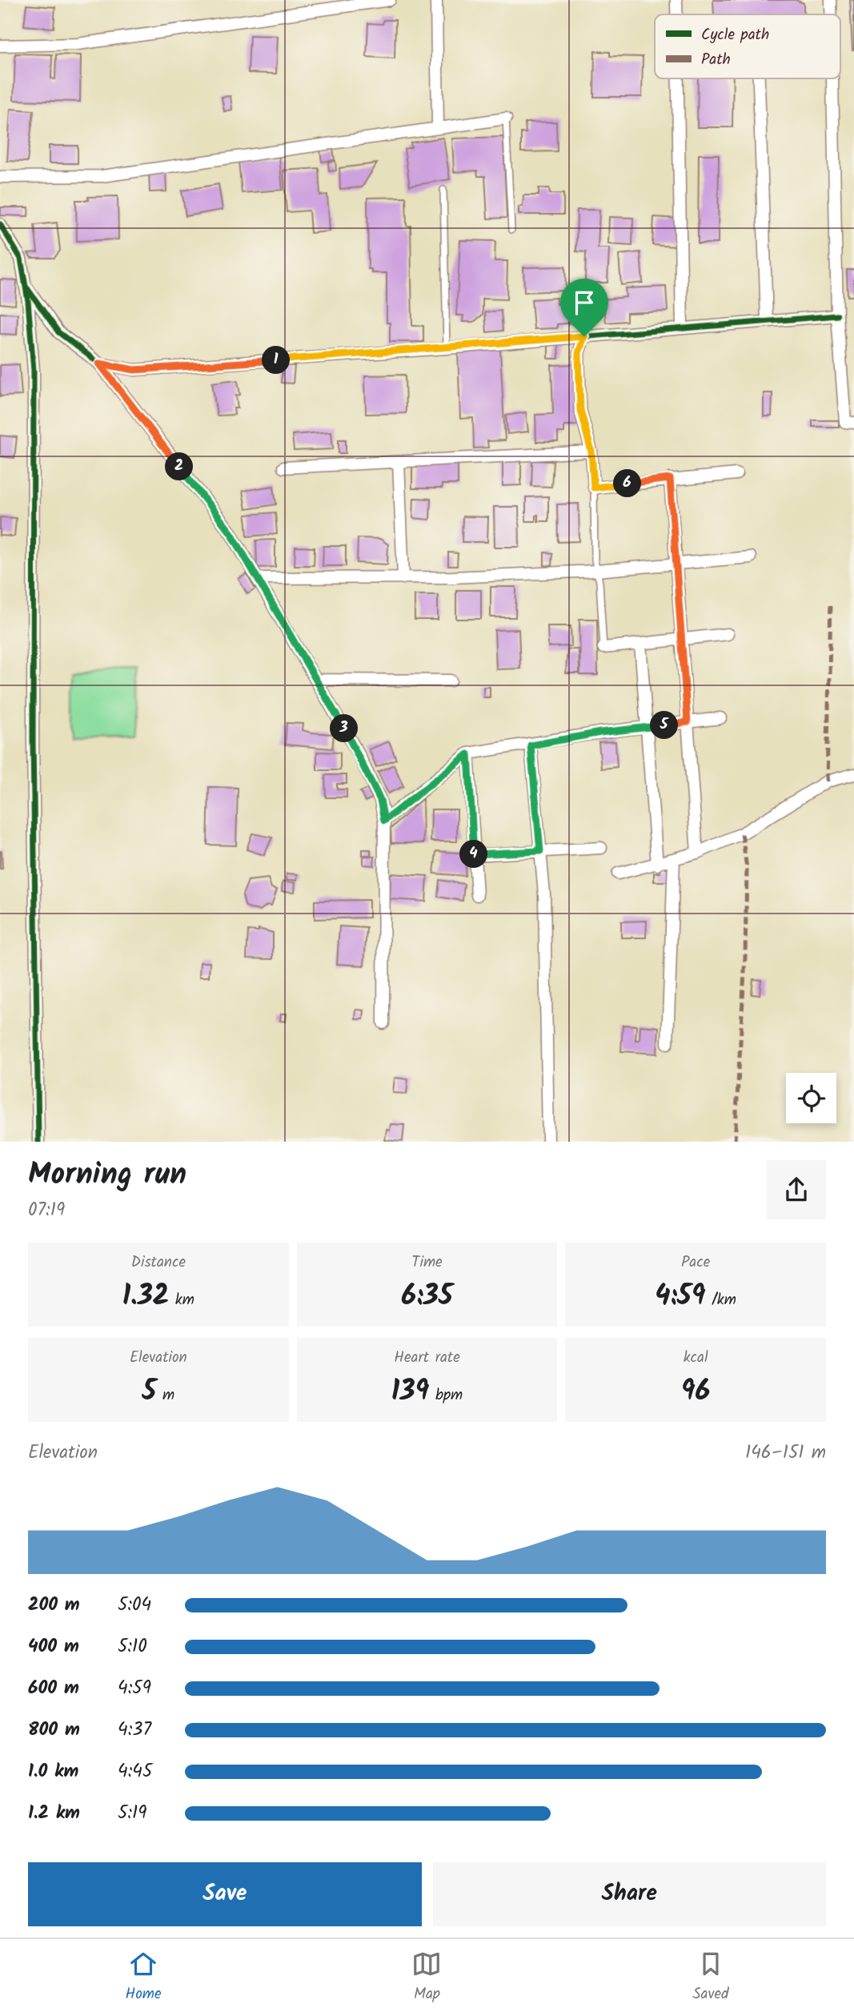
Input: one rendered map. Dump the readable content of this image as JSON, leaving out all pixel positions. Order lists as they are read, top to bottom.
{
  "legend": ["Cycle path", "Path"],
  "page": {
    "pins": [
      "1",
      "2",
      "6",
      "5",
      "3",
      "4"
    ],
    "heading": ["Morning run", "07:19"],
    "stats": [
      ["Distance", "1.32 km"],
      ["Time", "6:35"],
      ["Pace", "4:59 /km"],
      ["Elevation", "5 m"],
      ["Heart rate", "139 bpm"],
      ["kcal", "96"]
    ],
    "chart": ["Elevation", "146–151 m"],
    "list": [
      {
        "name": "200 m",
        "note": "5:04"
      },
      {
        "name": "400 m",
        "note": "5:10"
      },
      {
        "name": "600 m",
        "note": "4:59"
      },
      {
        "name": "800 m",
        "note": "4:37"
      },
      {
        "name": "1.0 km",
        "note": "4:45"
      },
      {
        "name": "1.2 km",
        "note": "5:19"
      }
    ],
    "buttons": ["Save", "Share"],
    "tabs": ["Home", "Map", "Saved"]
  }
}
